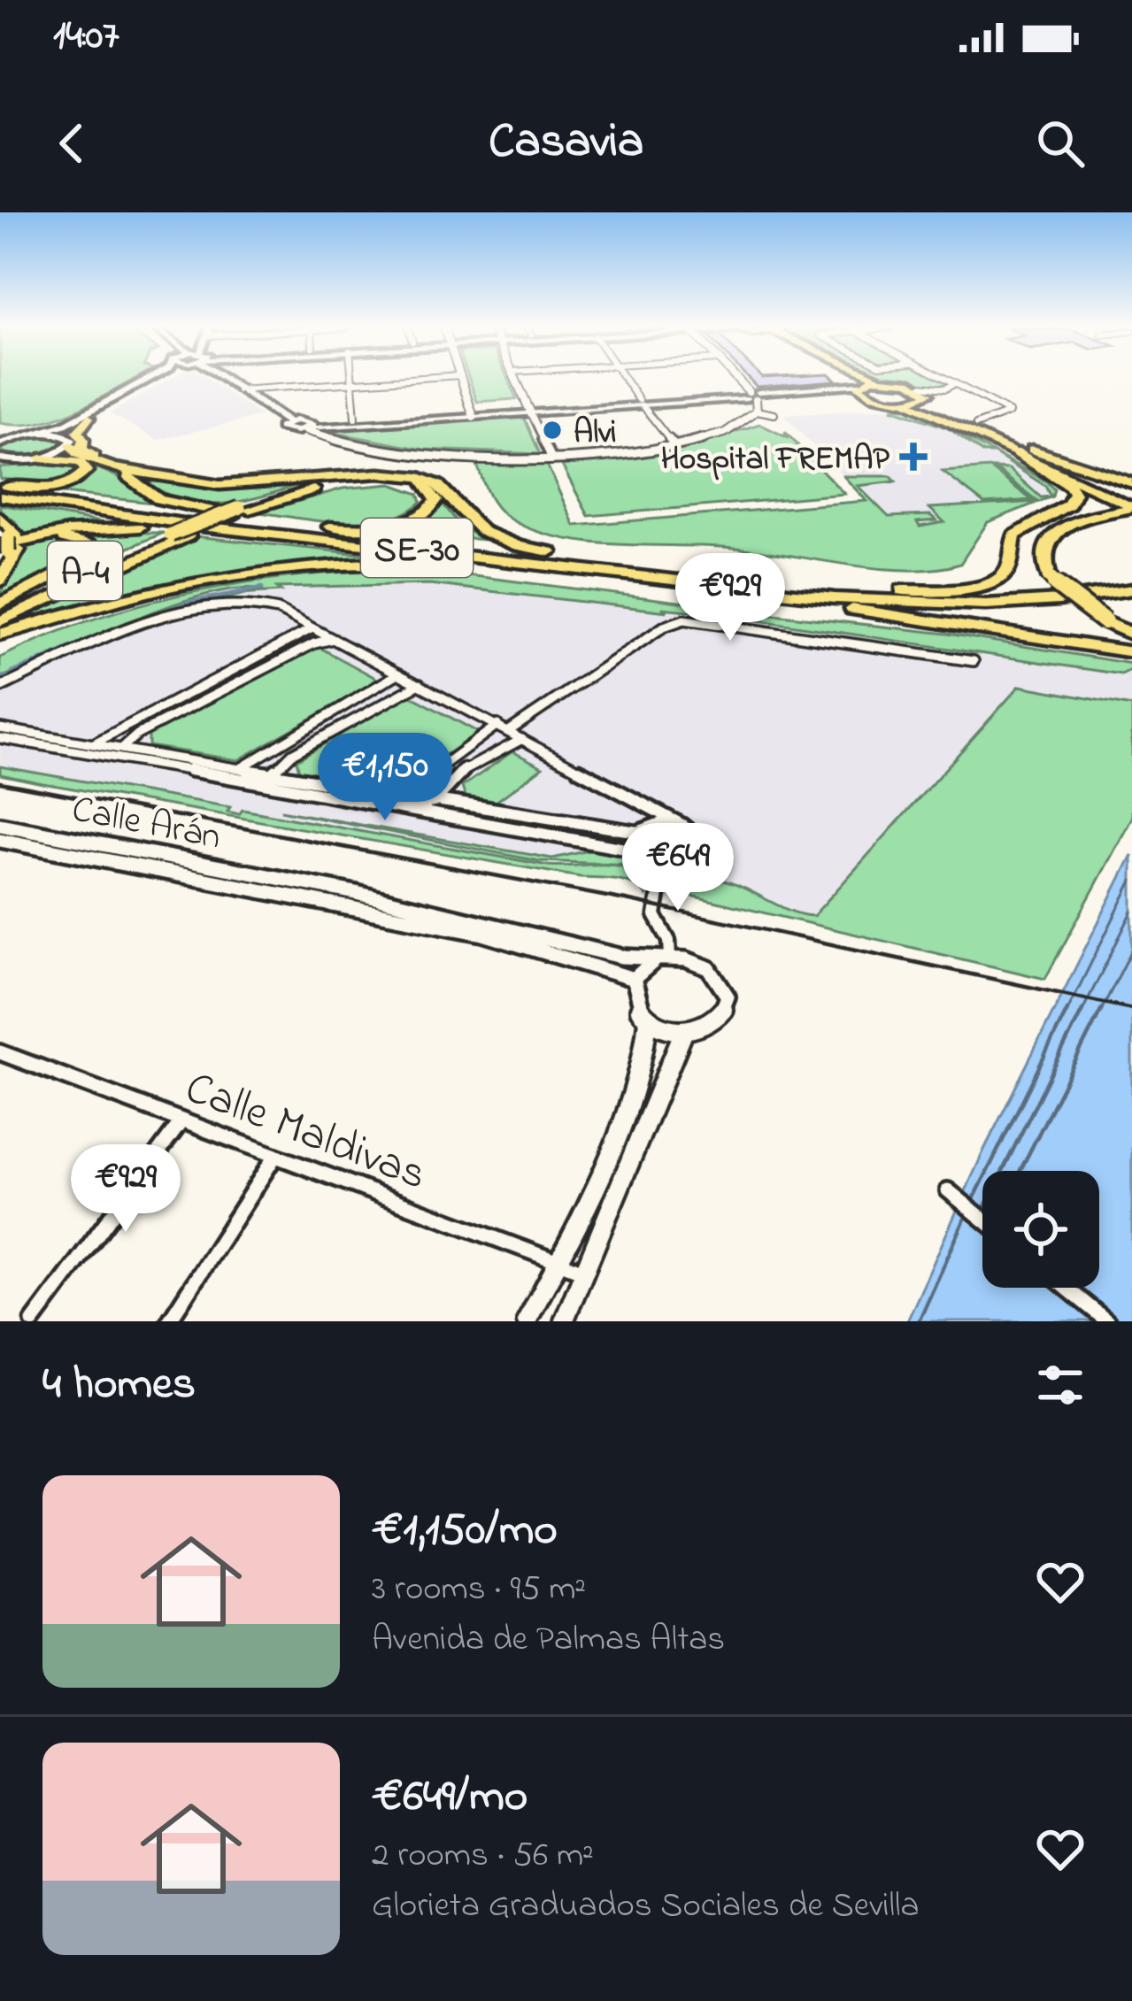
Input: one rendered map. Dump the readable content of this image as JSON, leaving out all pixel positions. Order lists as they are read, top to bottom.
{
  "streets": {
    "highway": ["SE-30", "A-4"],
    "street": ["Calle Arán", "Calle Maldivas"]
  },
  "places": {
    "other": ["Alvi"],
    "health": ["Hospital FREMAP"]
  },
  "page": {
    "status": "14:07",
    "header": "Casavia",
    "price": [
      "€929",
      "€1,150",
      "€649",
      "€929"
    ],
    "heading": "4 homes",
    "list": [
      {
        "name": "€1,150/mo",
        "note": "3 rooms · 95 m² · Avenida de Palmas Altas"
      },
      {
        "name": "€649/mo",
        "note": "2 rooms · 56 m² · Glorieta Graduados Sociales de Sevilla"
      }
    ]
  }
}
